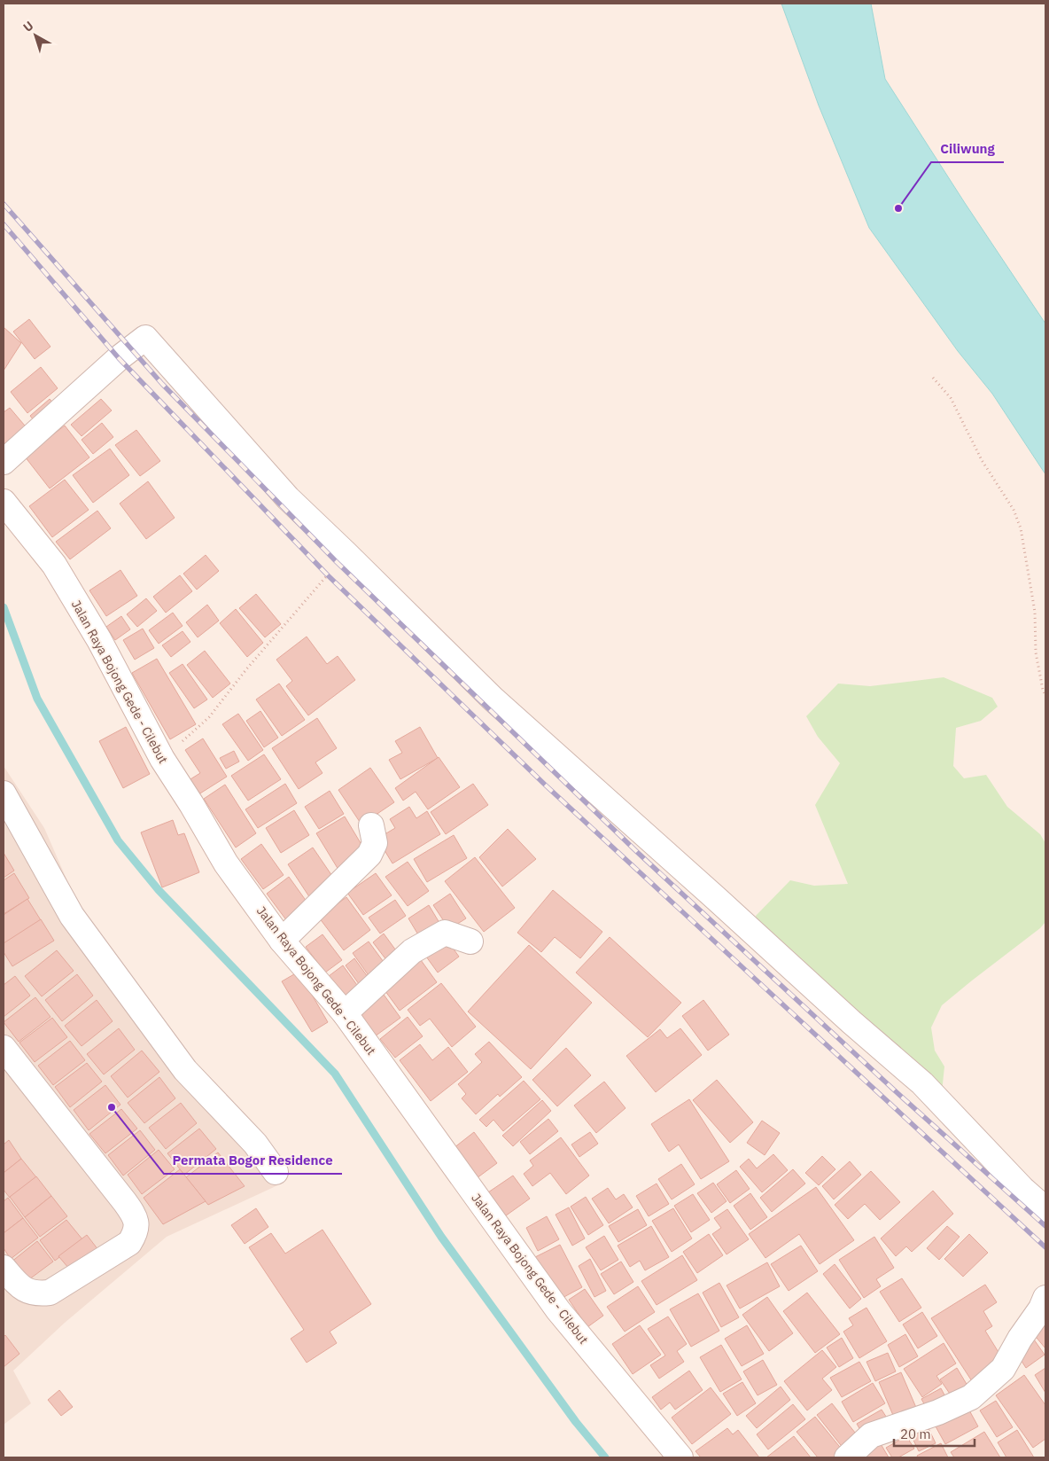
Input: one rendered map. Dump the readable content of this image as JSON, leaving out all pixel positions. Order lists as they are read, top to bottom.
{
  "streets": {
    "street": ["Jalan Raya Bojong Gede - Cilebut"]
  },
  "places": ["Ciliwung", "Permata Bogor Residence"],
  "scale_bar": "20 m",
  "north": "top left"
}
